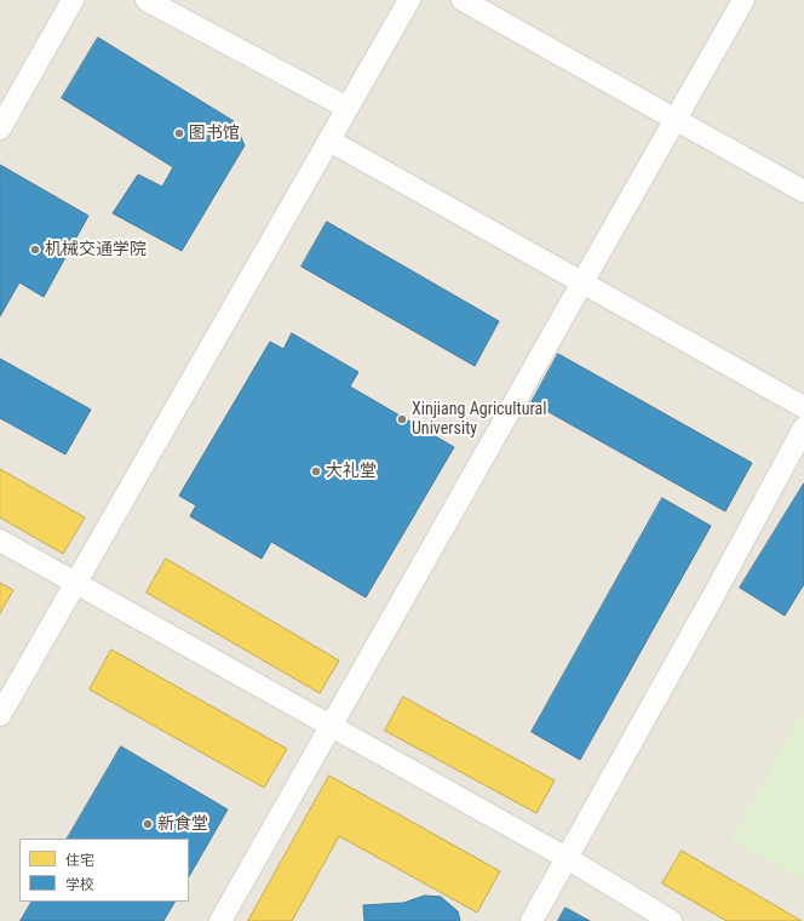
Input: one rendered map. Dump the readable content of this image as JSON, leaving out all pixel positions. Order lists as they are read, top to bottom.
{
  "places": [
    "图书馆",
    "机械交通学院",
    "Xinjiang Agricultural University",
    "大礼堂",
    "新食堂"
  ],
  "legend": ["住宅", "学校"]
}
